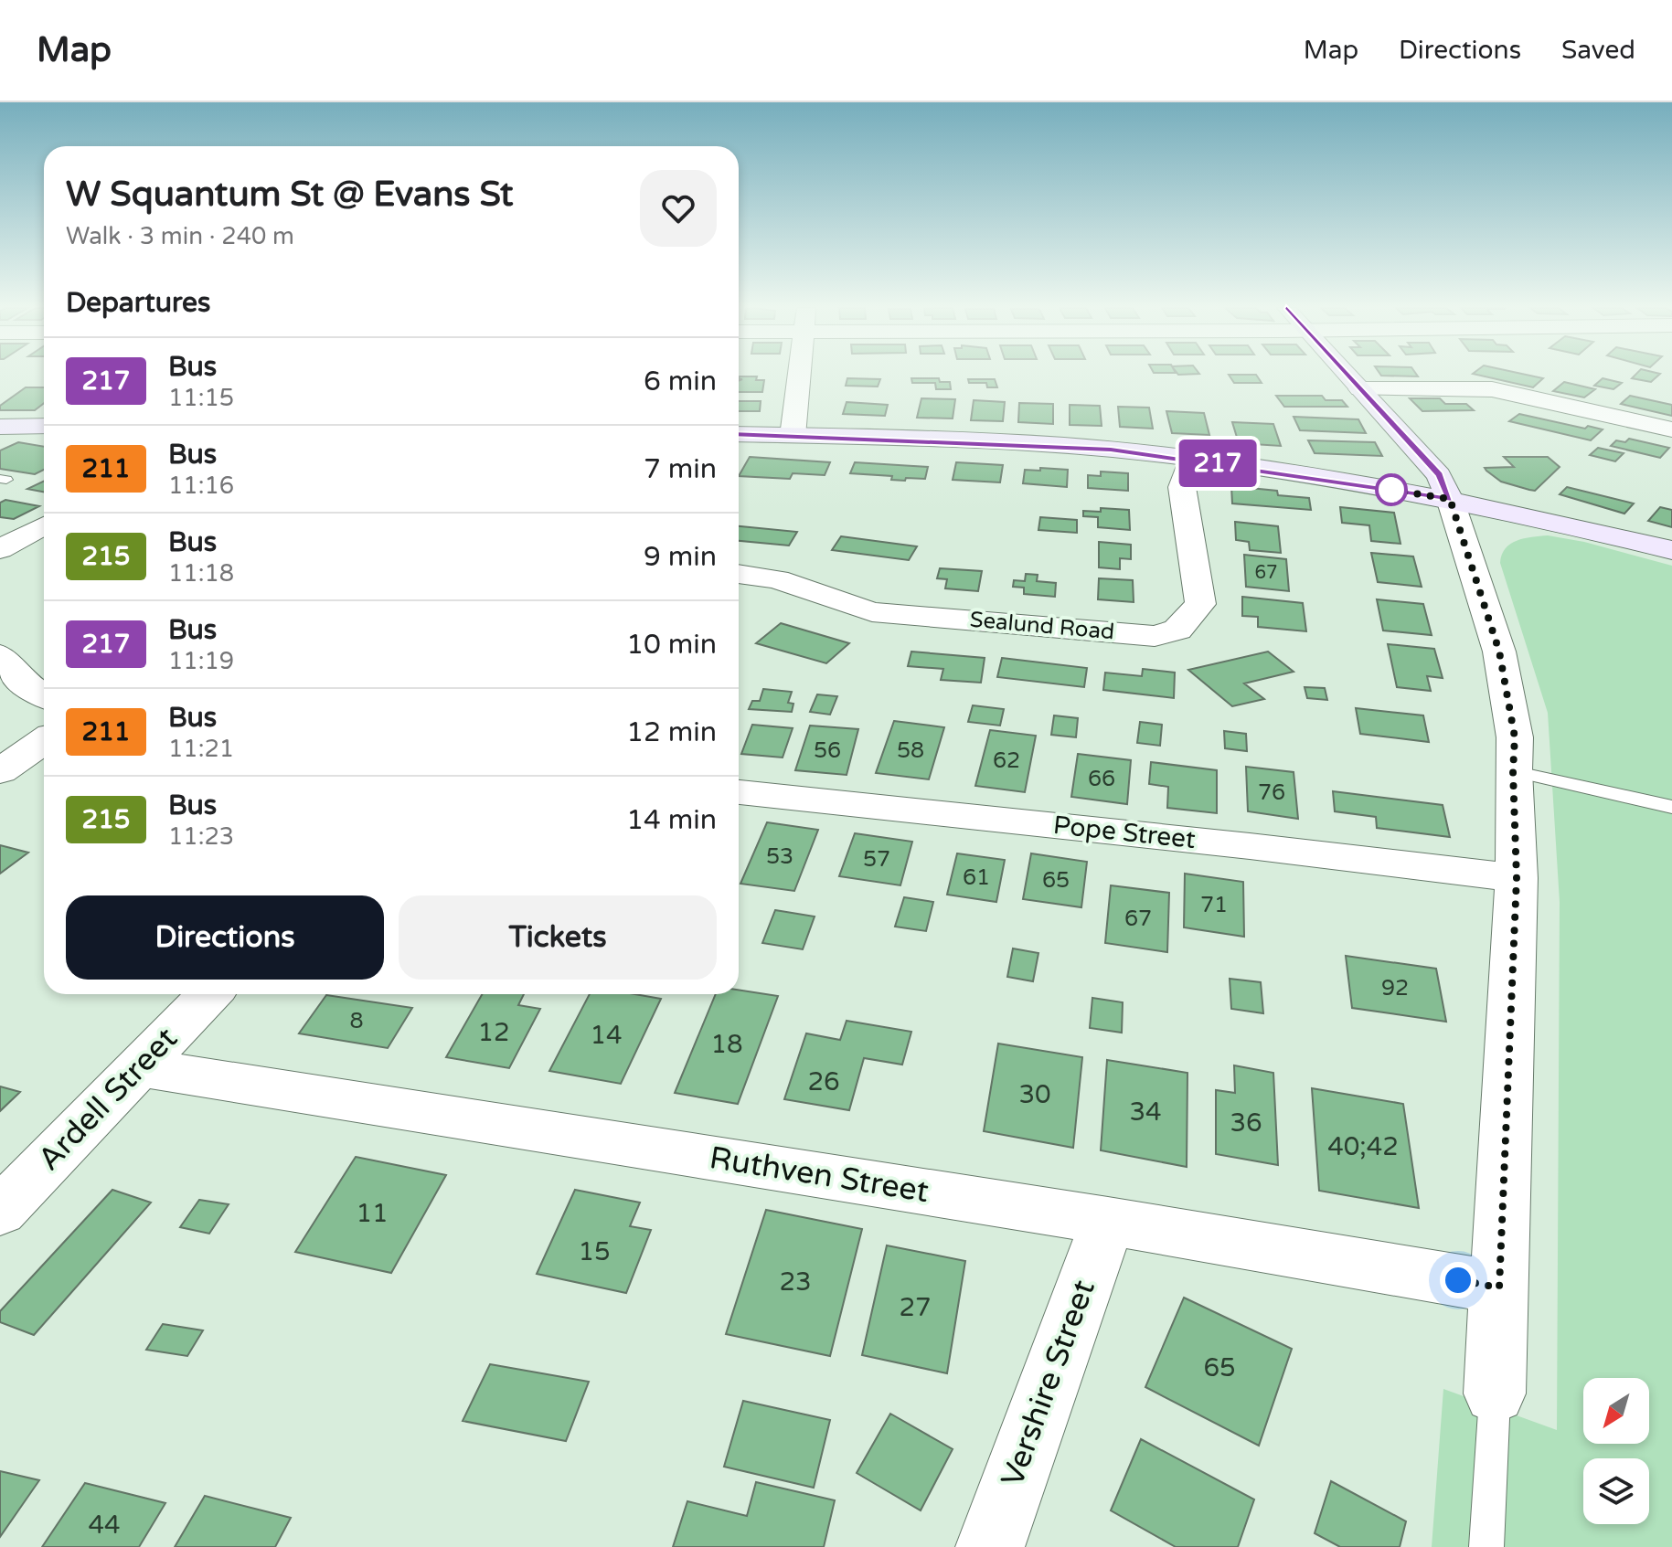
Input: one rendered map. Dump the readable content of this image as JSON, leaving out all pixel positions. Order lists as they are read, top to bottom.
{
  "streets": {
    "street": [
      "Sealund Road",
      "Pope Street",
      "Ardell Street",
      "Ruthven Street",
      "Vershire Street"
    ]
  },
  "crossings": [
    ["Ardell Street", "Ruthven Street"],
    ["Ruthven Street", "Vershire Street"]
  ],
  "lines": ["bus line 217"],
  "house_numbers": [
    "67",
    "56",
    "58",
    "62",
    "66",
    "76",
    "53",
    "57",
    "61",
    "65",
    "71",
    "67",
    "92",
    "8",
    "12",
    "14",
    "18",
    "26",
    "30",
    "34",
    "36",
    "40;42",
    "11",
    "15",
    "23",
    "27",
    "65",
    "44"
  ],
  "north": "bottom left",
  "page": {
    "header": "Map",
    "nav": ["Map", "Directions", "Saved"],
    "on_map": "217",
    "heading": [
      ["W Squantum St @ Evans St", "Walk · 3 min · 240 m"],
      "Departures"
    ],
    "list": [
      {
        "mark": "217",
        "name": "Bus",
        "note": "11:15",
        "value": "6 min"
      },
      {
        "mark": "211",
        "name": "Bus",
        "note": "11:16",
        "value": "7 min"
      },
      {
        "mark": "215",
        "name": "Bus",
        "note": "11:18",
        "value": "9 min"
      },
      {
        "mark": "217",
        "name": "Bus",
        "note": "11:19",
        "value": "10 min"
      },
      {
        "mark": "211",
        "name": "Bus",
        "note": "11:21",
        "value": "12 min"
      },
      {
        "mark": "215",
        "name": "Bus",
        "note": "11:23",
        "value": "14 min"
      }
    ],
    "buttons": ["Directions", "Tickets"]
  }
}
